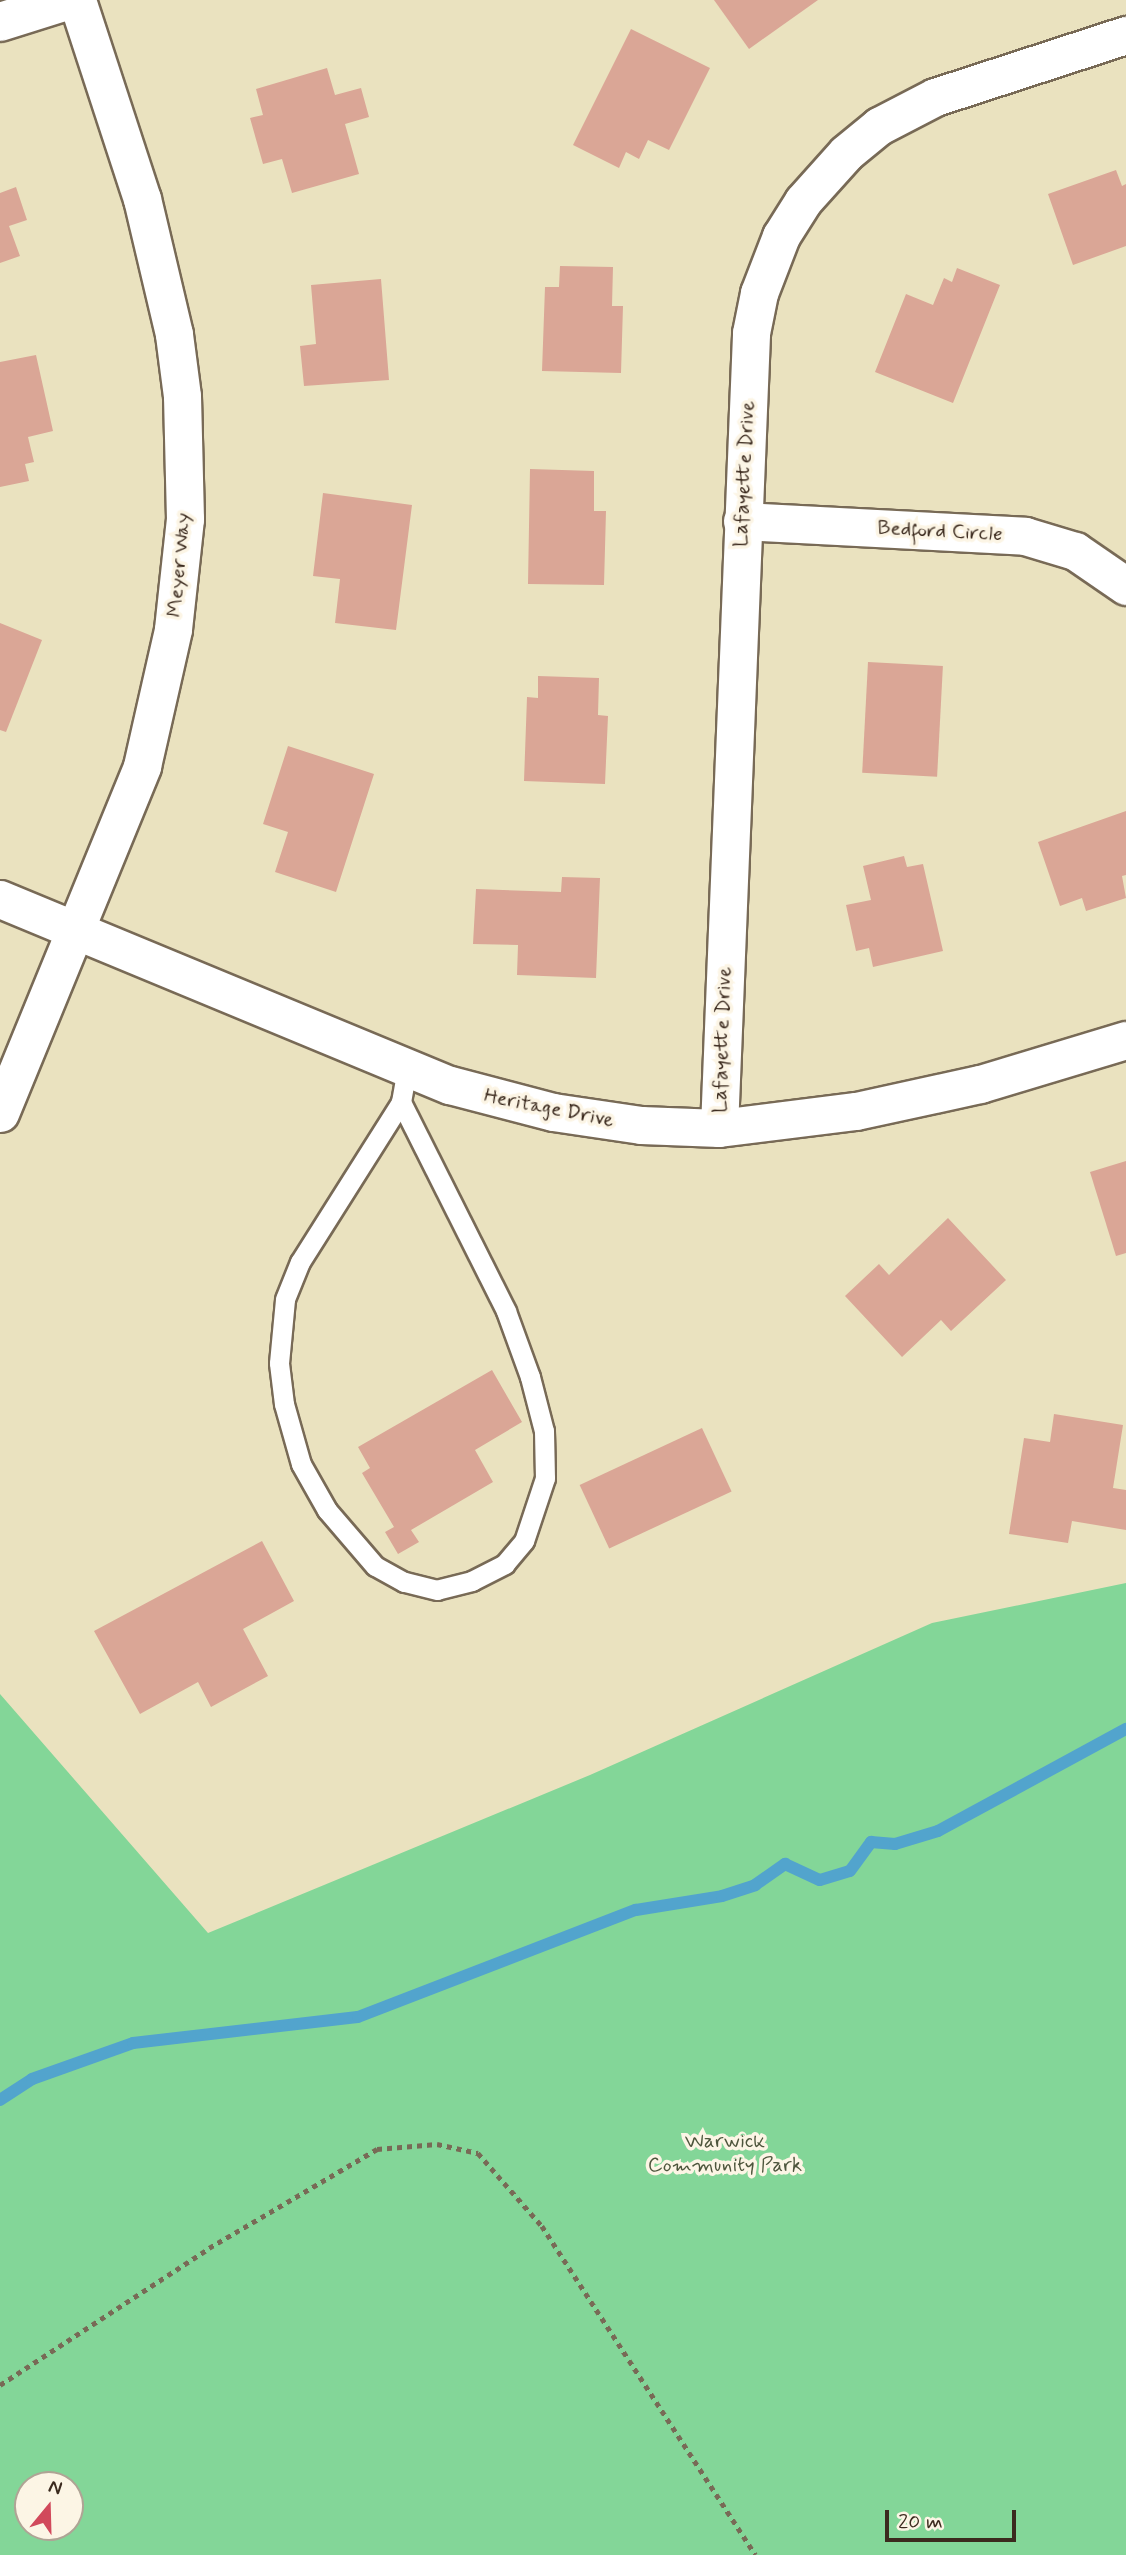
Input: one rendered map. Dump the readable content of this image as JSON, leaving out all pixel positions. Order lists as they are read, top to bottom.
{
  "streets": {
    "street": [
      "Lafayette Drive",
      "Bedford Circle",
      "Meyer Way",
      "Heritage Drive"
    ]
  },
  "crossings": [
    ["Lafayette Drive", "Bedford Circle"],
    ["Lafayette Drive", "Heritage Drive"],
    ["Meyer Way", "Heritage Drive"]
  ],
  "parks": ["Warwick Community Park"],
  "scale_bar": "20 m",
  "north": "top"
}
